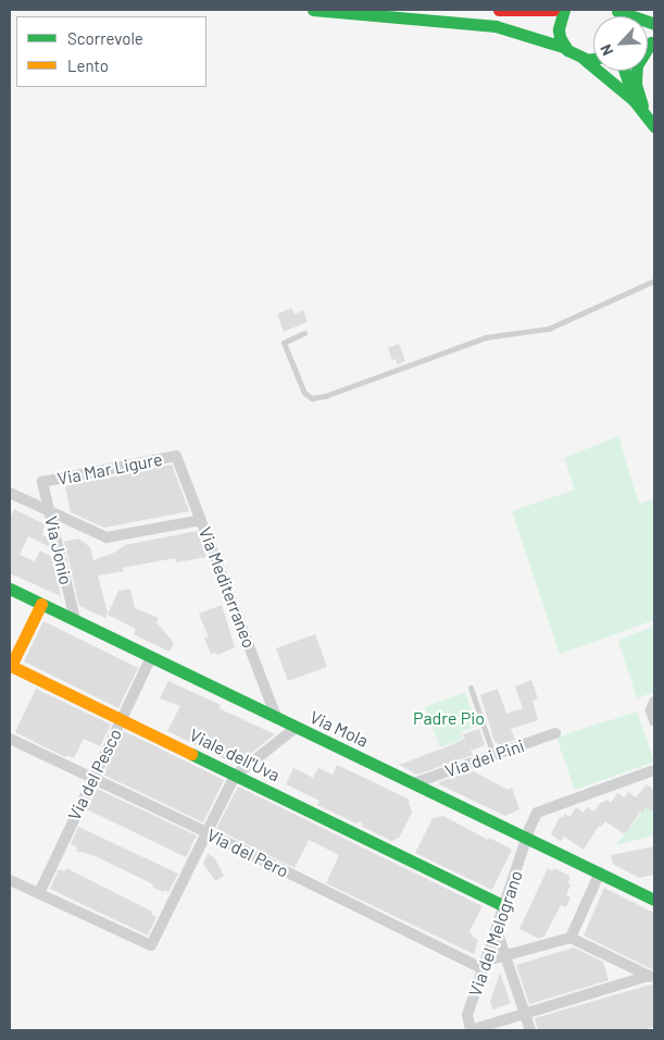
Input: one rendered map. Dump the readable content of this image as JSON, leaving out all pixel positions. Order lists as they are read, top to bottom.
{
  "streets": {
    "street": [
      "Via Mar Ligure",
      "Via Jonio",
      "Via Mediterraneo",
      "Via Mola",
      "Viale dell'Uva",
      "Via dei Pini",
      "Via del Pesco",
      "Via del Pero",
      "Via del Melograno"
    ]
  },
  "crossings": [
    ["Via Mar Ligure", "Via Jonio"],
    ["Via Mar Ligure", "Via Mediterraneo"],
    ["Via Jonio", "Via Mola"],
    ["Via Mediterraneo", "Via Mola"],
    ["Via Mola", "Viale dell'Uva"],
    ["Via Mola", "Via dei Pini"],
    ["Via Mola", "Via del Pesco"],
    ["Via Mola", "Via del Melograno"],
    ["Viale dell'Uva", "Via del Pesco"],
    ["Viale dell'Uva", "Via del Melograno"],
    ["Via del Pesco", "Via del Pero"],
    ["Via del Pero", "Via del Melograno"]
  ],
  "parks": ["Padre Pio"],
  "legend": ["Scorrevole", "Lento"],
  "north": "bottom left"
}
